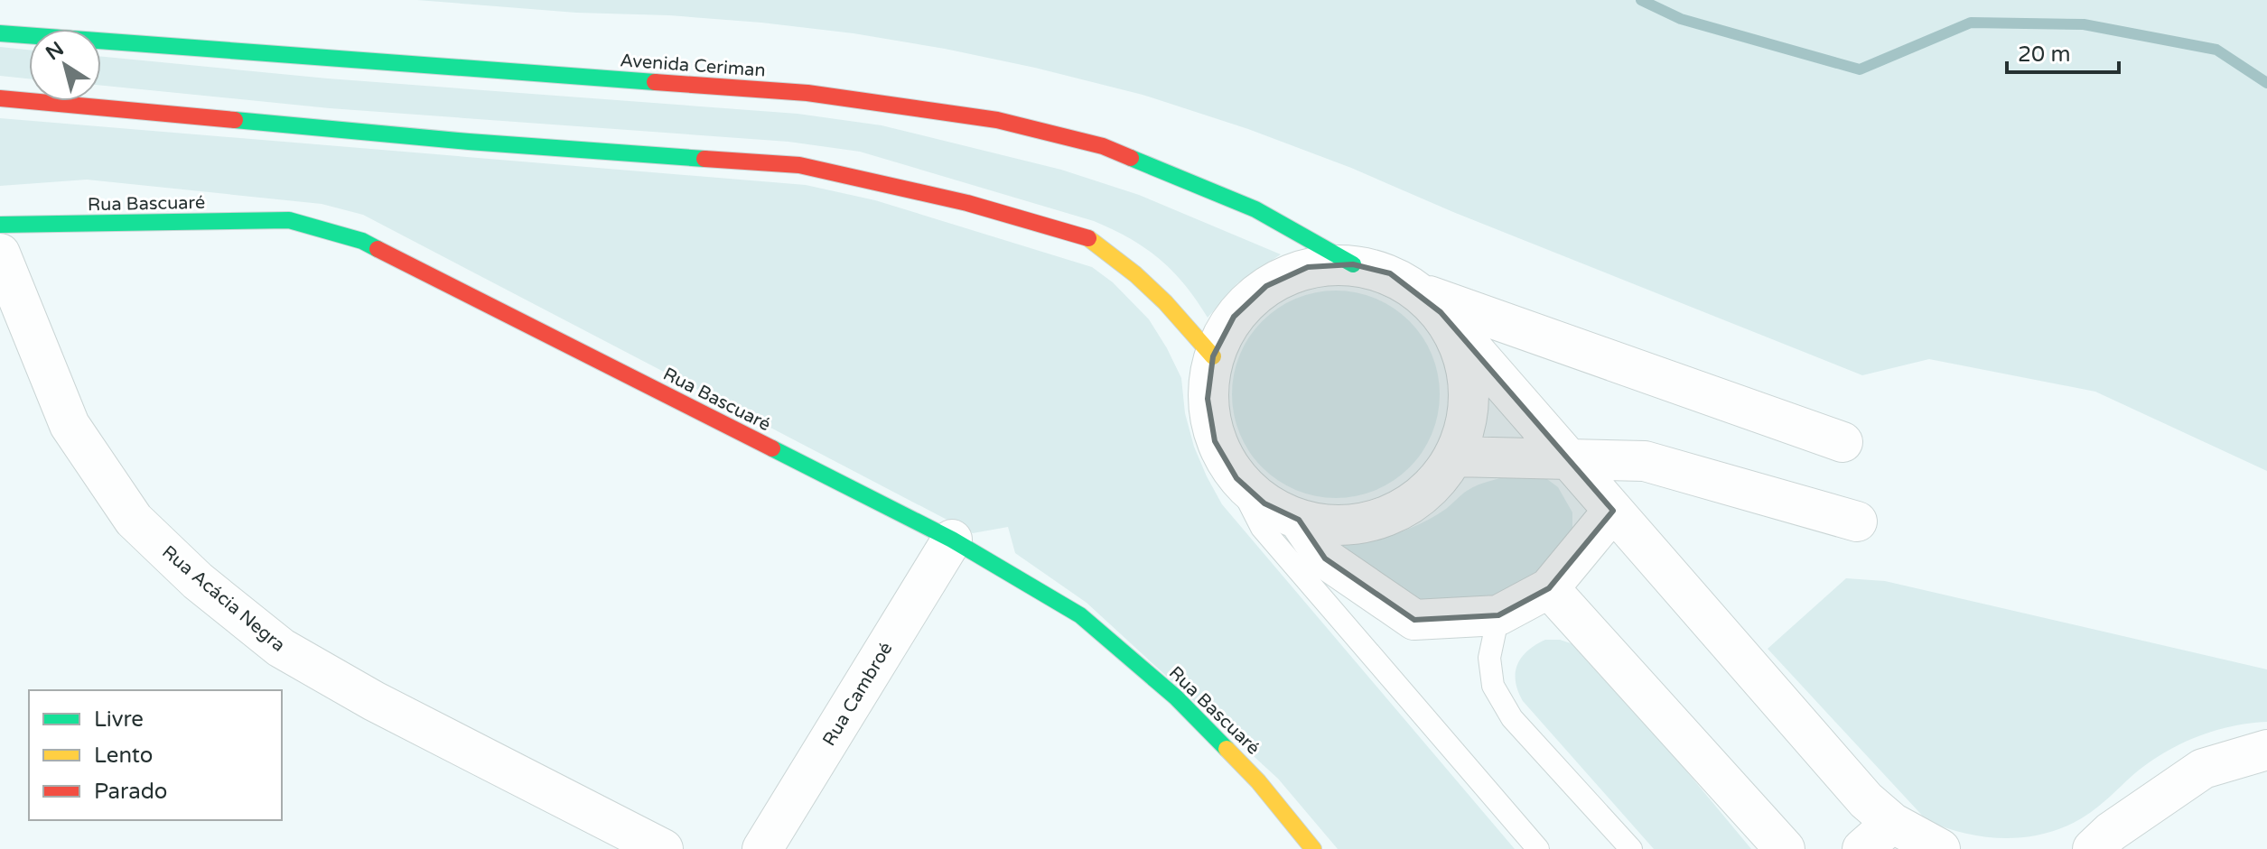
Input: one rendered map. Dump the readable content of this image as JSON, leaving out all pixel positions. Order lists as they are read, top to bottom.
{
  "streets": {
    "street": [
      "Avenida Ceriman",
      "Rua Bascuaré",
      "Rua Acácia Negra",
      "Rua Cambroé"
    ]
  },
  "crossings": [
    ["Rua Bascuaré", "Rua Cambroé"]
  ],
  "legend": ["Livre", "Lento", "Parado"],
  "scale_bar": "20 m",
  "north": "top left"
}
